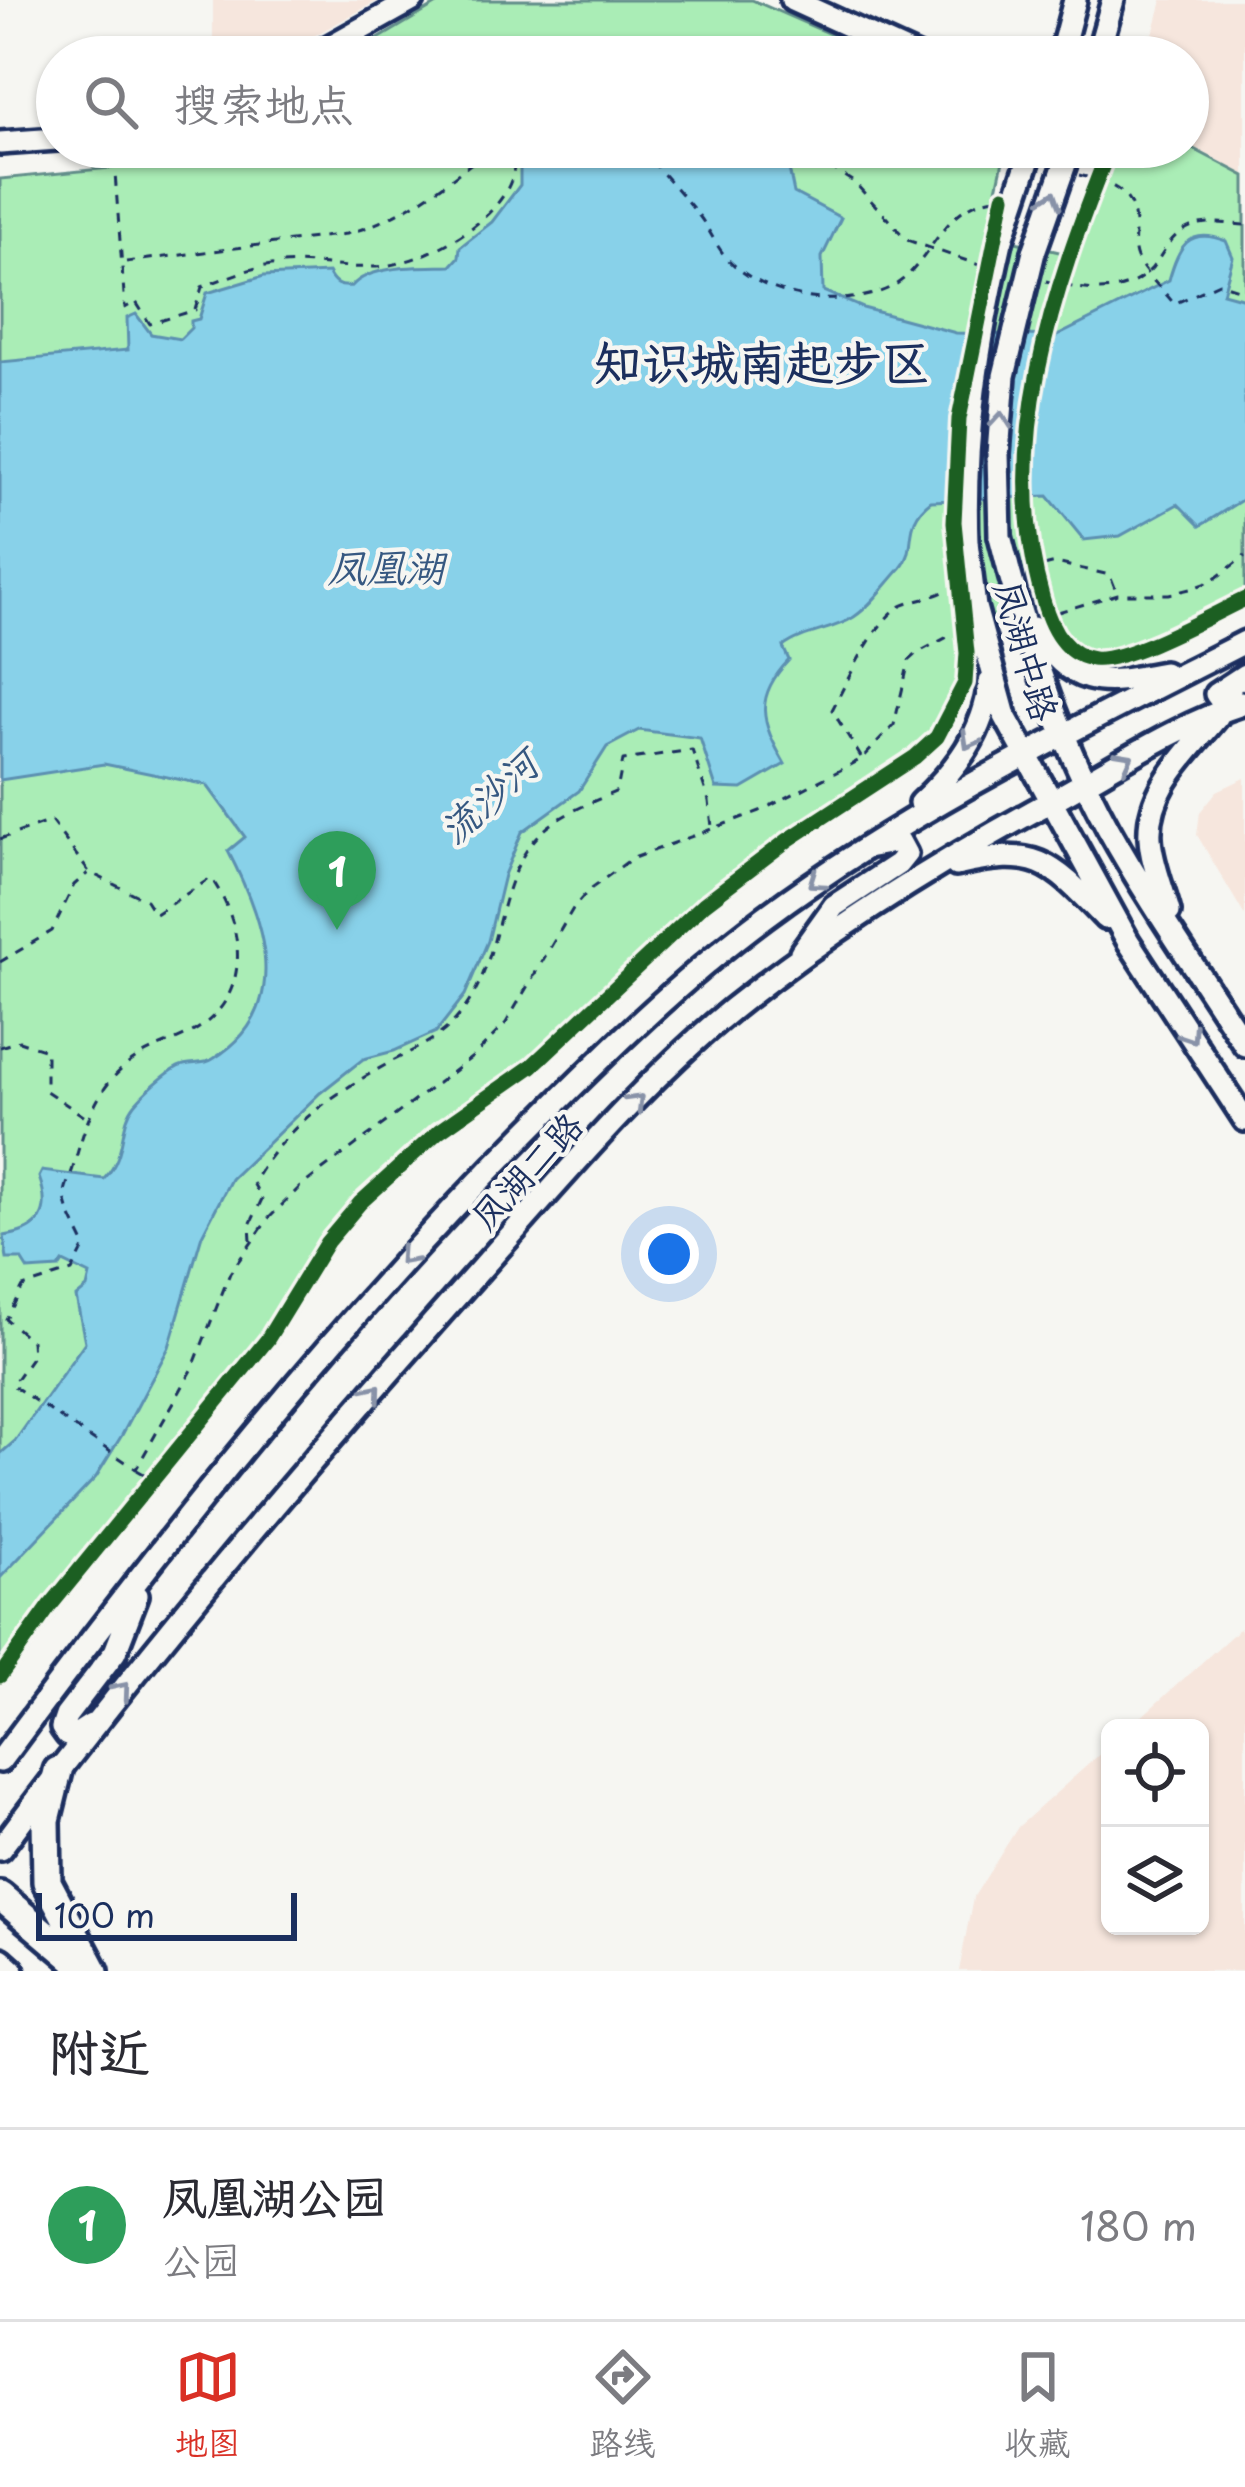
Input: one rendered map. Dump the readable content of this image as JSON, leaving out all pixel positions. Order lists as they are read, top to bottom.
{
  "streets": {
    "street": ["凤湖中路", "凤湖二路"]
  },
  "crossings": [
    ["凤湖中路", "凤湖二路"]
  ],
  "districts": ["知识城南起步区"],
  "water": ["凤凰湖", "流沙河"],
  "scale_bar": "100 m",
  "page": {
    "search": "搜索地点",
    "pins": "1",
    "scale": "100 m",
    "heading": "附近",
    "list": [
      {
        "mark": "1",
        "name": "凤凰湖公园",
        "note": "公园",
        "value": "180 m"
      }
    ],
    "nav": ["地图", "路线", "收藏"]
  }
}
